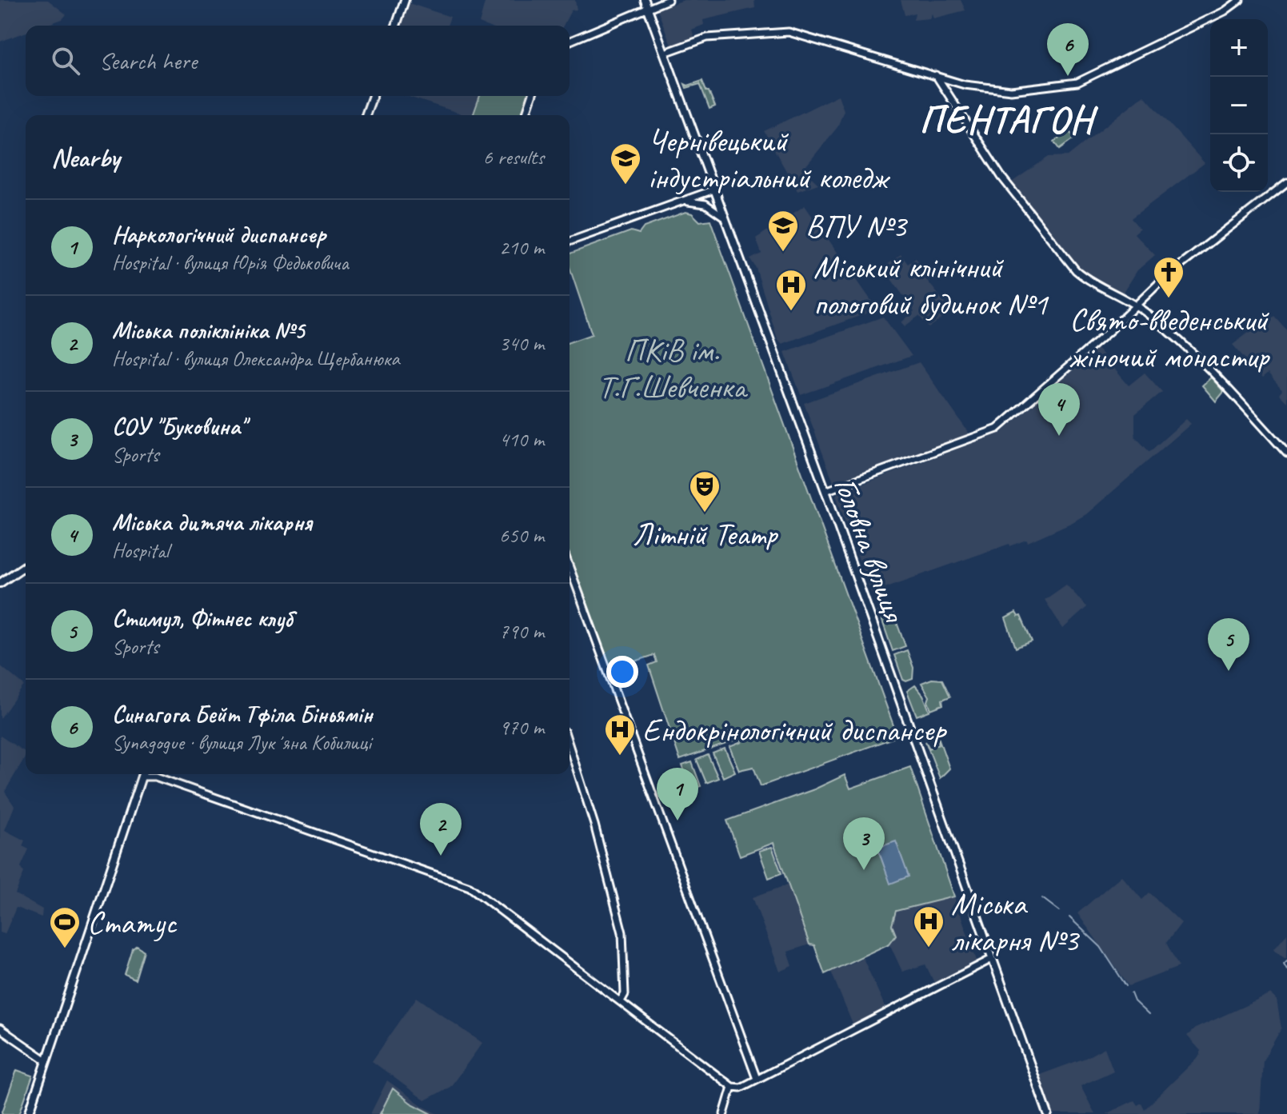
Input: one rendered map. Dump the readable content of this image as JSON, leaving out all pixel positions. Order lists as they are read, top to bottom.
{
  "streets": {
    "main road": ["Головна вулиця"]
  },
  "districts": ["ПЕНТАГОН"],
  "parks": ["ПКіВ ім. Т.Г.Шевченка"],
  "places": {
    "school or university": ["Чернівецький індустріальний коледж", "ВПУ №3"],
    "church": ["Свято-введенський жіночий монастир"],
    "hospital": ["Міський клінічний пологовий будинок №1", "Ендокрінологічний диспансер", "Міська лікарня №3"],
    "theatre": ["Літній Театр"],
    "sports": ["Статус"]
  },
  "page": {
    "map_buttons": ["+", "−"],
    "pins": [
      "6",
      "4",
      "5",
      "1",
      "2",
      "3"
    ],
    "search": "Search here",
    "heading": ["Nearby", "6 results"],
    "list": [
      {
        "mark": "1",
        "name": "Наркологічний диспансер",
        "note": "Hospital · вулиця Юрія Федьковича",
        "value": "210 m"
      },
      {
        "mark": "2",
        "name": "Міська поліклініка №5",
        "note": "Hospital · вулиця Олександра Щербанюка",
        "value": "340 m"
      },
      {
        "mark": "3",
        "name": "СОУ \"Буковина\"",
        "note": "Sports",
        "value": "410 m"
      },
      {
        "mark": "4",
        "name": "Міська дитяча лікарня",
        "note": "Hospital",
        "value": "650 m"
      },
      {
        "mark": "5",
        "name": "Стимул, Фітнес клуб",
        "note": "Sports",
        "value": "790 m"
      },
      {
        "mark": "6",
        "name": "Синагога Бейт Тфіла Біньямін",
        "note": "Synagogue · вулиця Лукʼяна Кобилиці",
        "value": "970 m"
      }
    ]
  }
}
